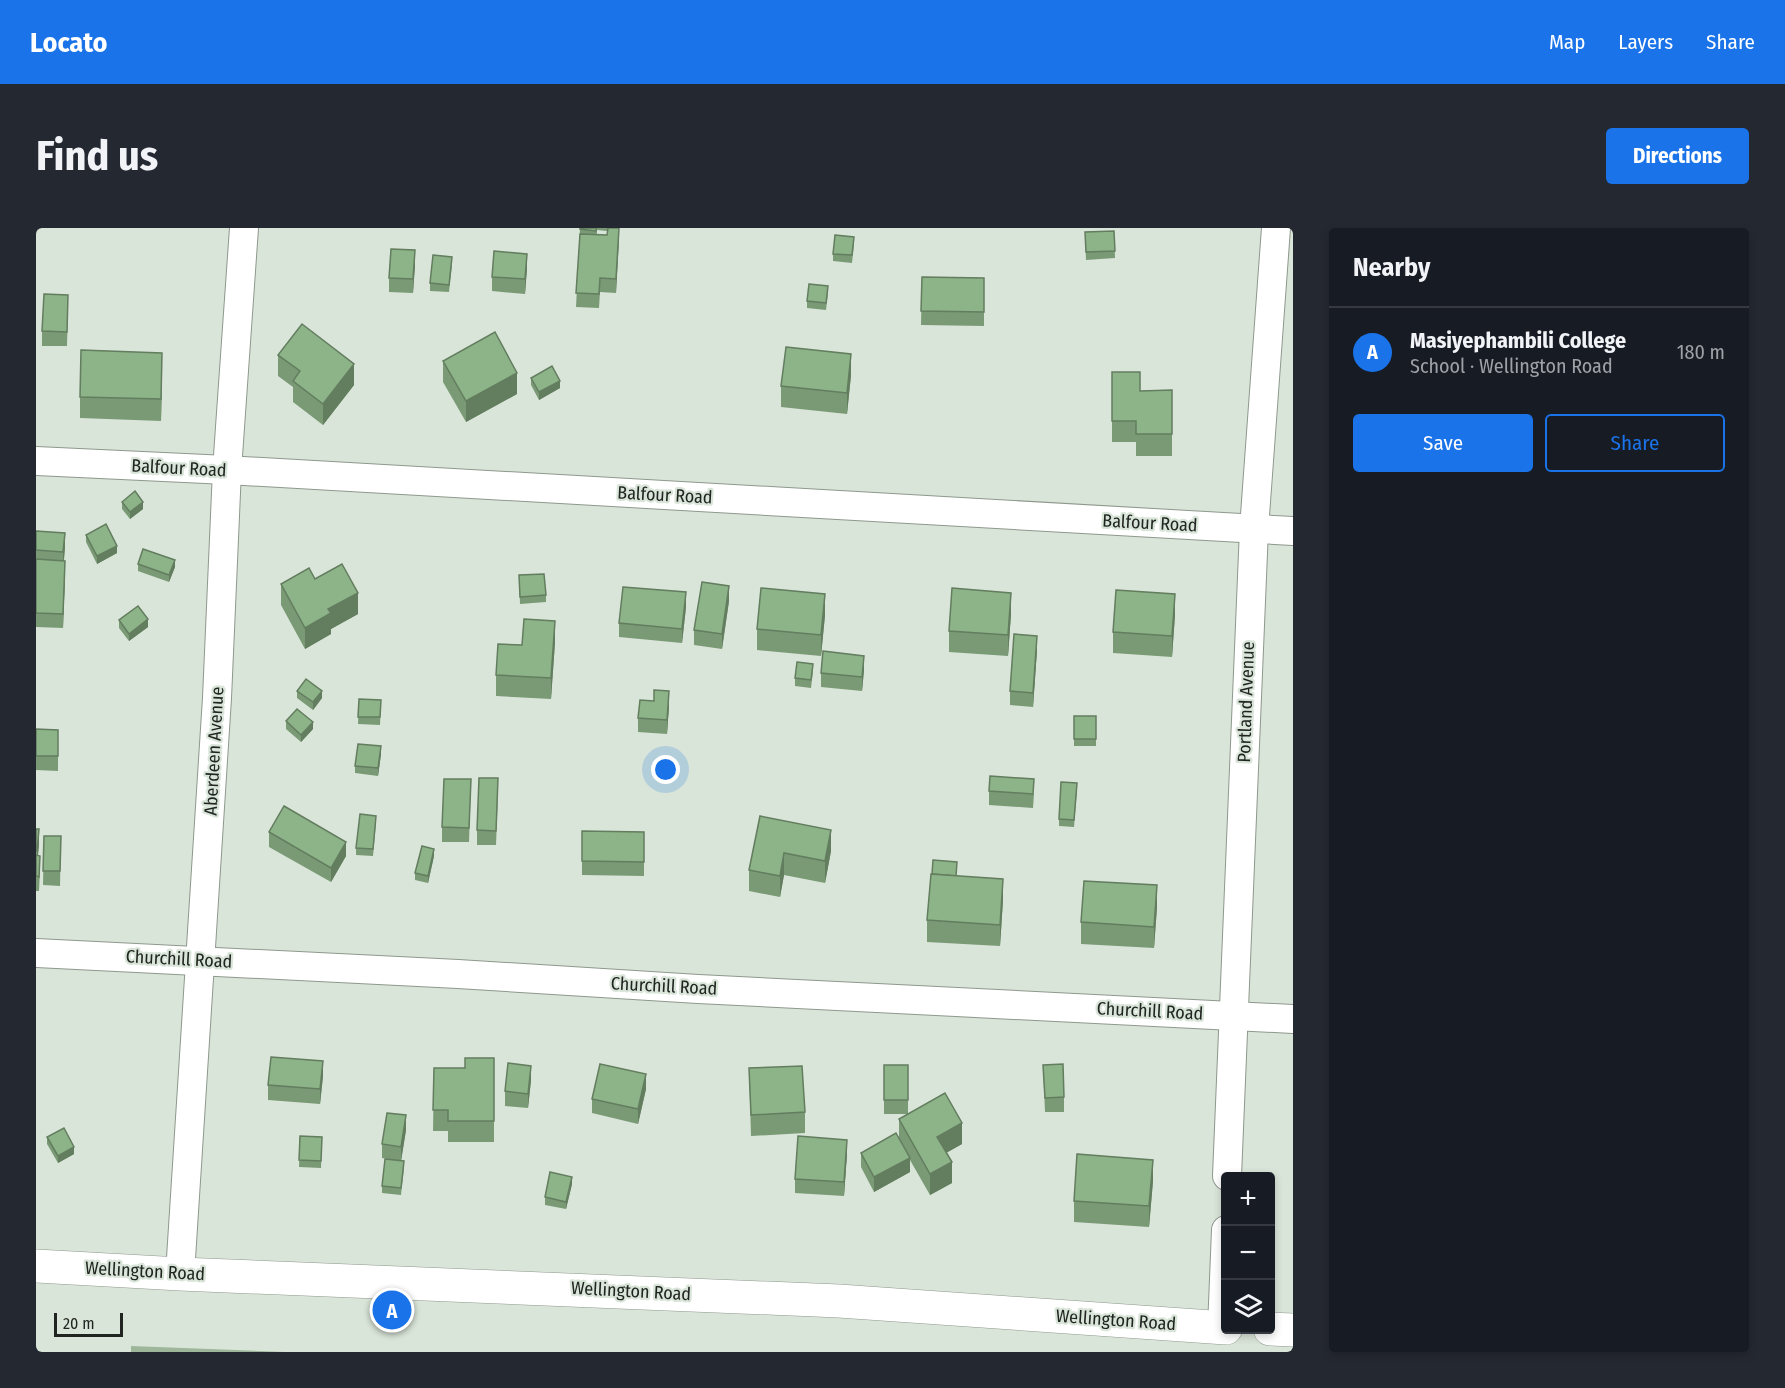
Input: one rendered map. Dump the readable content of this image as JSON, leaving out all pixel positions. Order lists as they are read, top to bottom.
{
  "streets": {
    "main road": ["Wellington Road"],
    "street": [
      "Balfour Road",
      "Portland Avenue",
      "Aberdeen Avenue",
      "Churchill Road"
    ]
  },
  "crossings": [
    ["Balfour Road", "Portland Avenue"],
    ["Balfour Road", "Aberdeen Avenue"],
    ["Portland Avenue", "Churchill Road"],
    ["Aberdeen Avenue", "Churchill Road"],
    ["Aberdeen Avenue", "Wellington Road"]
  ],
  "scale_bar": "20 m",
  "page": {
    "header": "Locato",
    "nav": ["Map", "Layers", "Share"],
    "buttons": [
      "Directions",
      ["Save", "Share"]
    ],
    "title": "Find us",
    "heading": "Nearby",
    "list": [
      {
        "mark": "A",
        "name": "Masiyephambili College",
        "note": "School · Wellington Road",
        "value": "180 m"
      }
    ],
    "map_buttons": ["+", "−"],
    "pins": "A",
    "scale": "20 m"
  }
}
